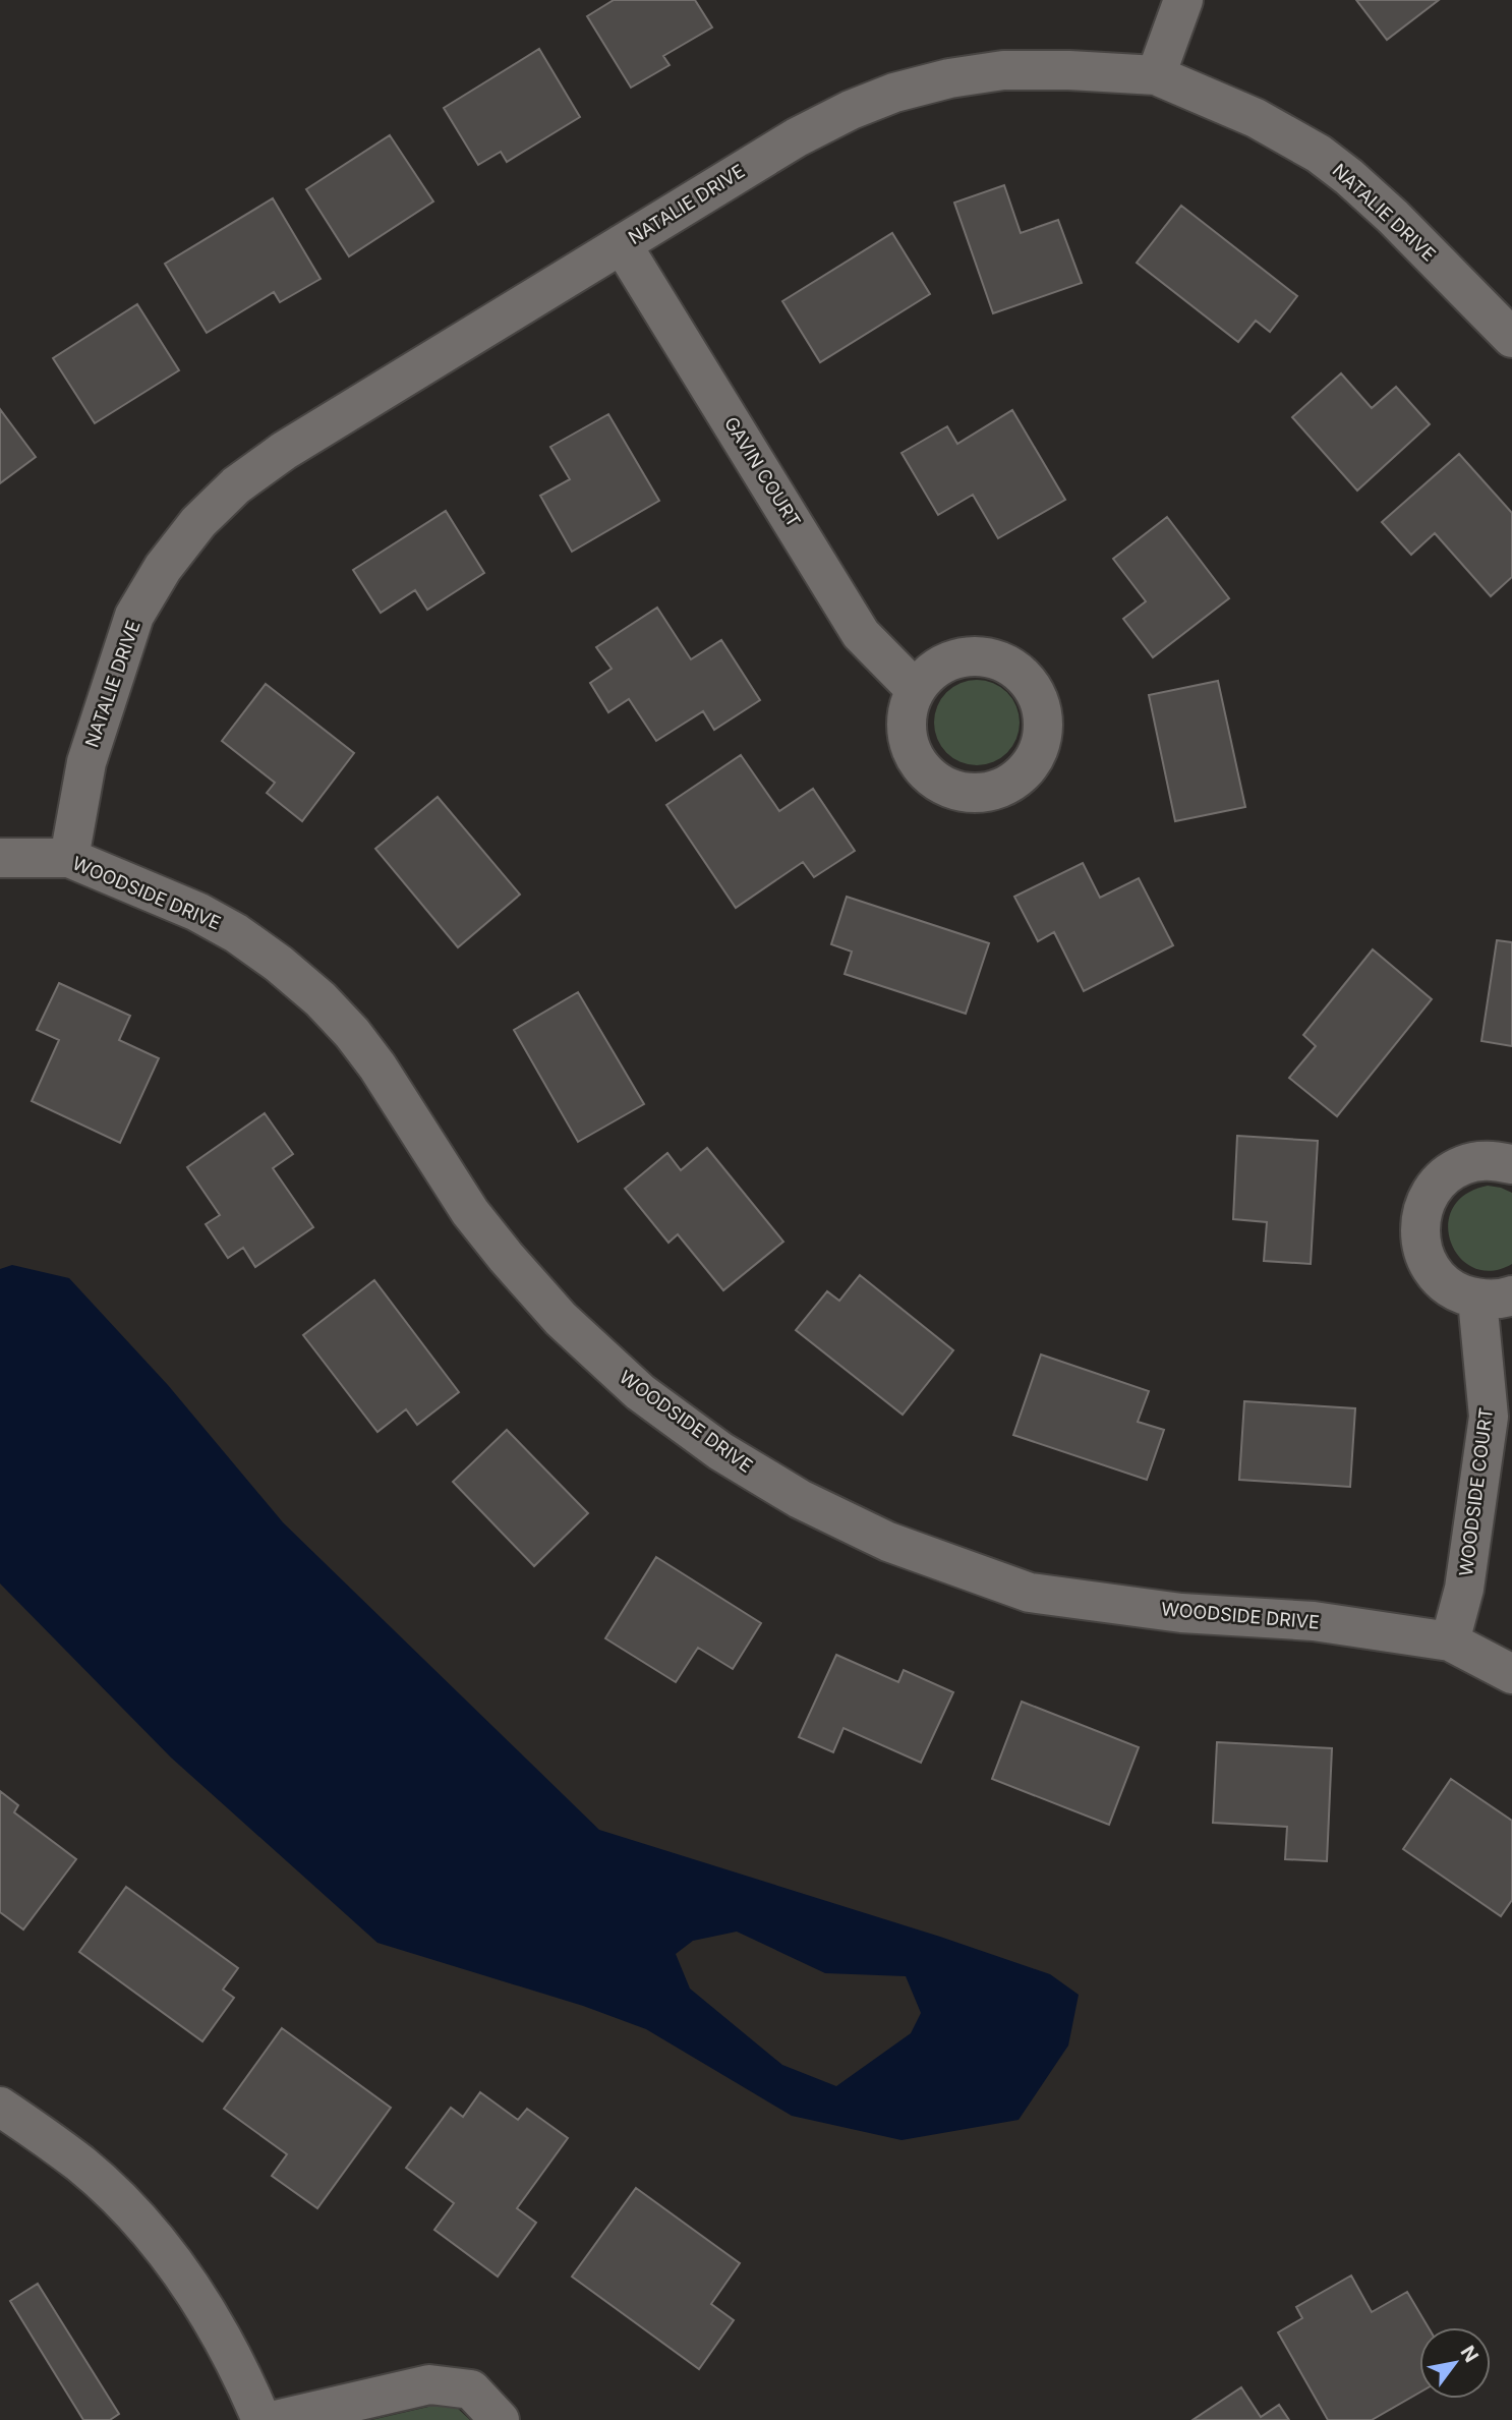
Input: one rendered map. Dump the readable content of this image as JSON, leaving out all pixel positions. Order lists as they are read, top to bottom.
{
  "streets": {
    "street": [
      "NATALIE DRIVE",
      "GAVIN COURT",
      "WOODSIDE DRIVE",
      "WOODSIDE COURT"
    ]
  },
  "crossings": [
    ["NATALIE DRIVE", "GAVIN COURT"],
    ["NATALIE DRIVE", "WOODSIDE DRIVE"],
    ["WOODSIDE DRIVE", "WOODSIDE COURT"]
  ],
  "north": "top right"
}
